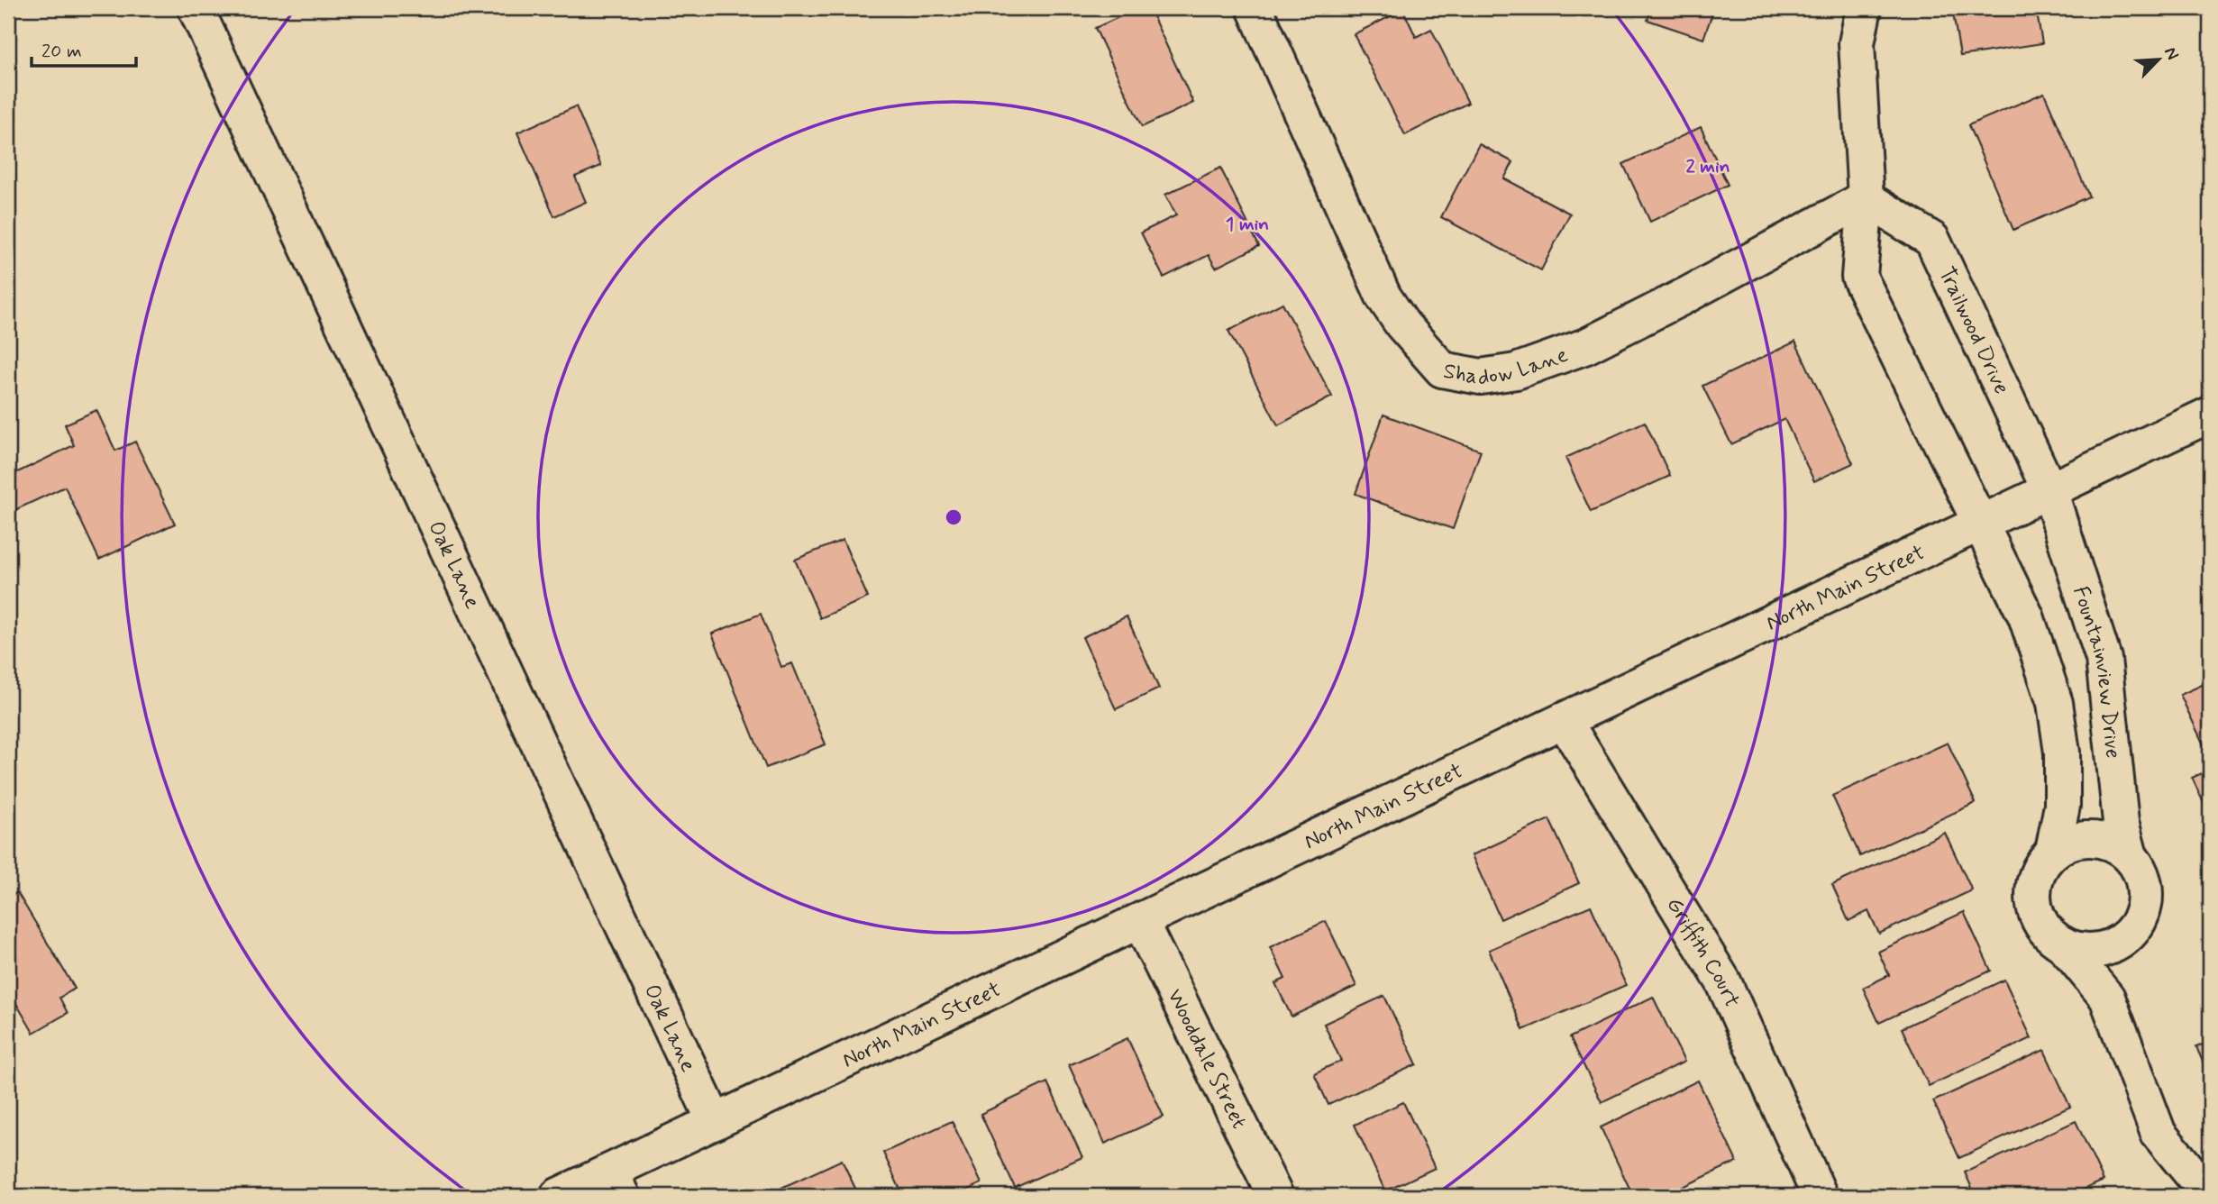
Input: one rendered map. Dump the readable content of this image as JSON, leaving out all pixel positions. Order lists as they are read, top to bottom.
{
  "streets": {
    "street": [
      "Trailwood Drive",
      "Shadow Lane",
      "Oak Lane",
      "North Main Street",
      "Fountainview Drive",
      "Griffith Court",
      "Wooddale Street"
    ]
  },
  "crossings": [
    ["Trailwood Drive", "Shadow Lane"],
    ["Trailwood Drive", "North Main Street"],
    ["Trailwood Drive", "Fountainview Drive"],
    ["Oak Lane", "North Main Street"],
    ["North Main Street", "Fountainview Drive"],
    ["North Main Street", "Griffith Court"],
    ["North Main Street", "Wooddale Street"]
  ],
  "scale_bar": "20 m",
  "north": "top right",
  "rings": ["2 min", "1 min"]
}
